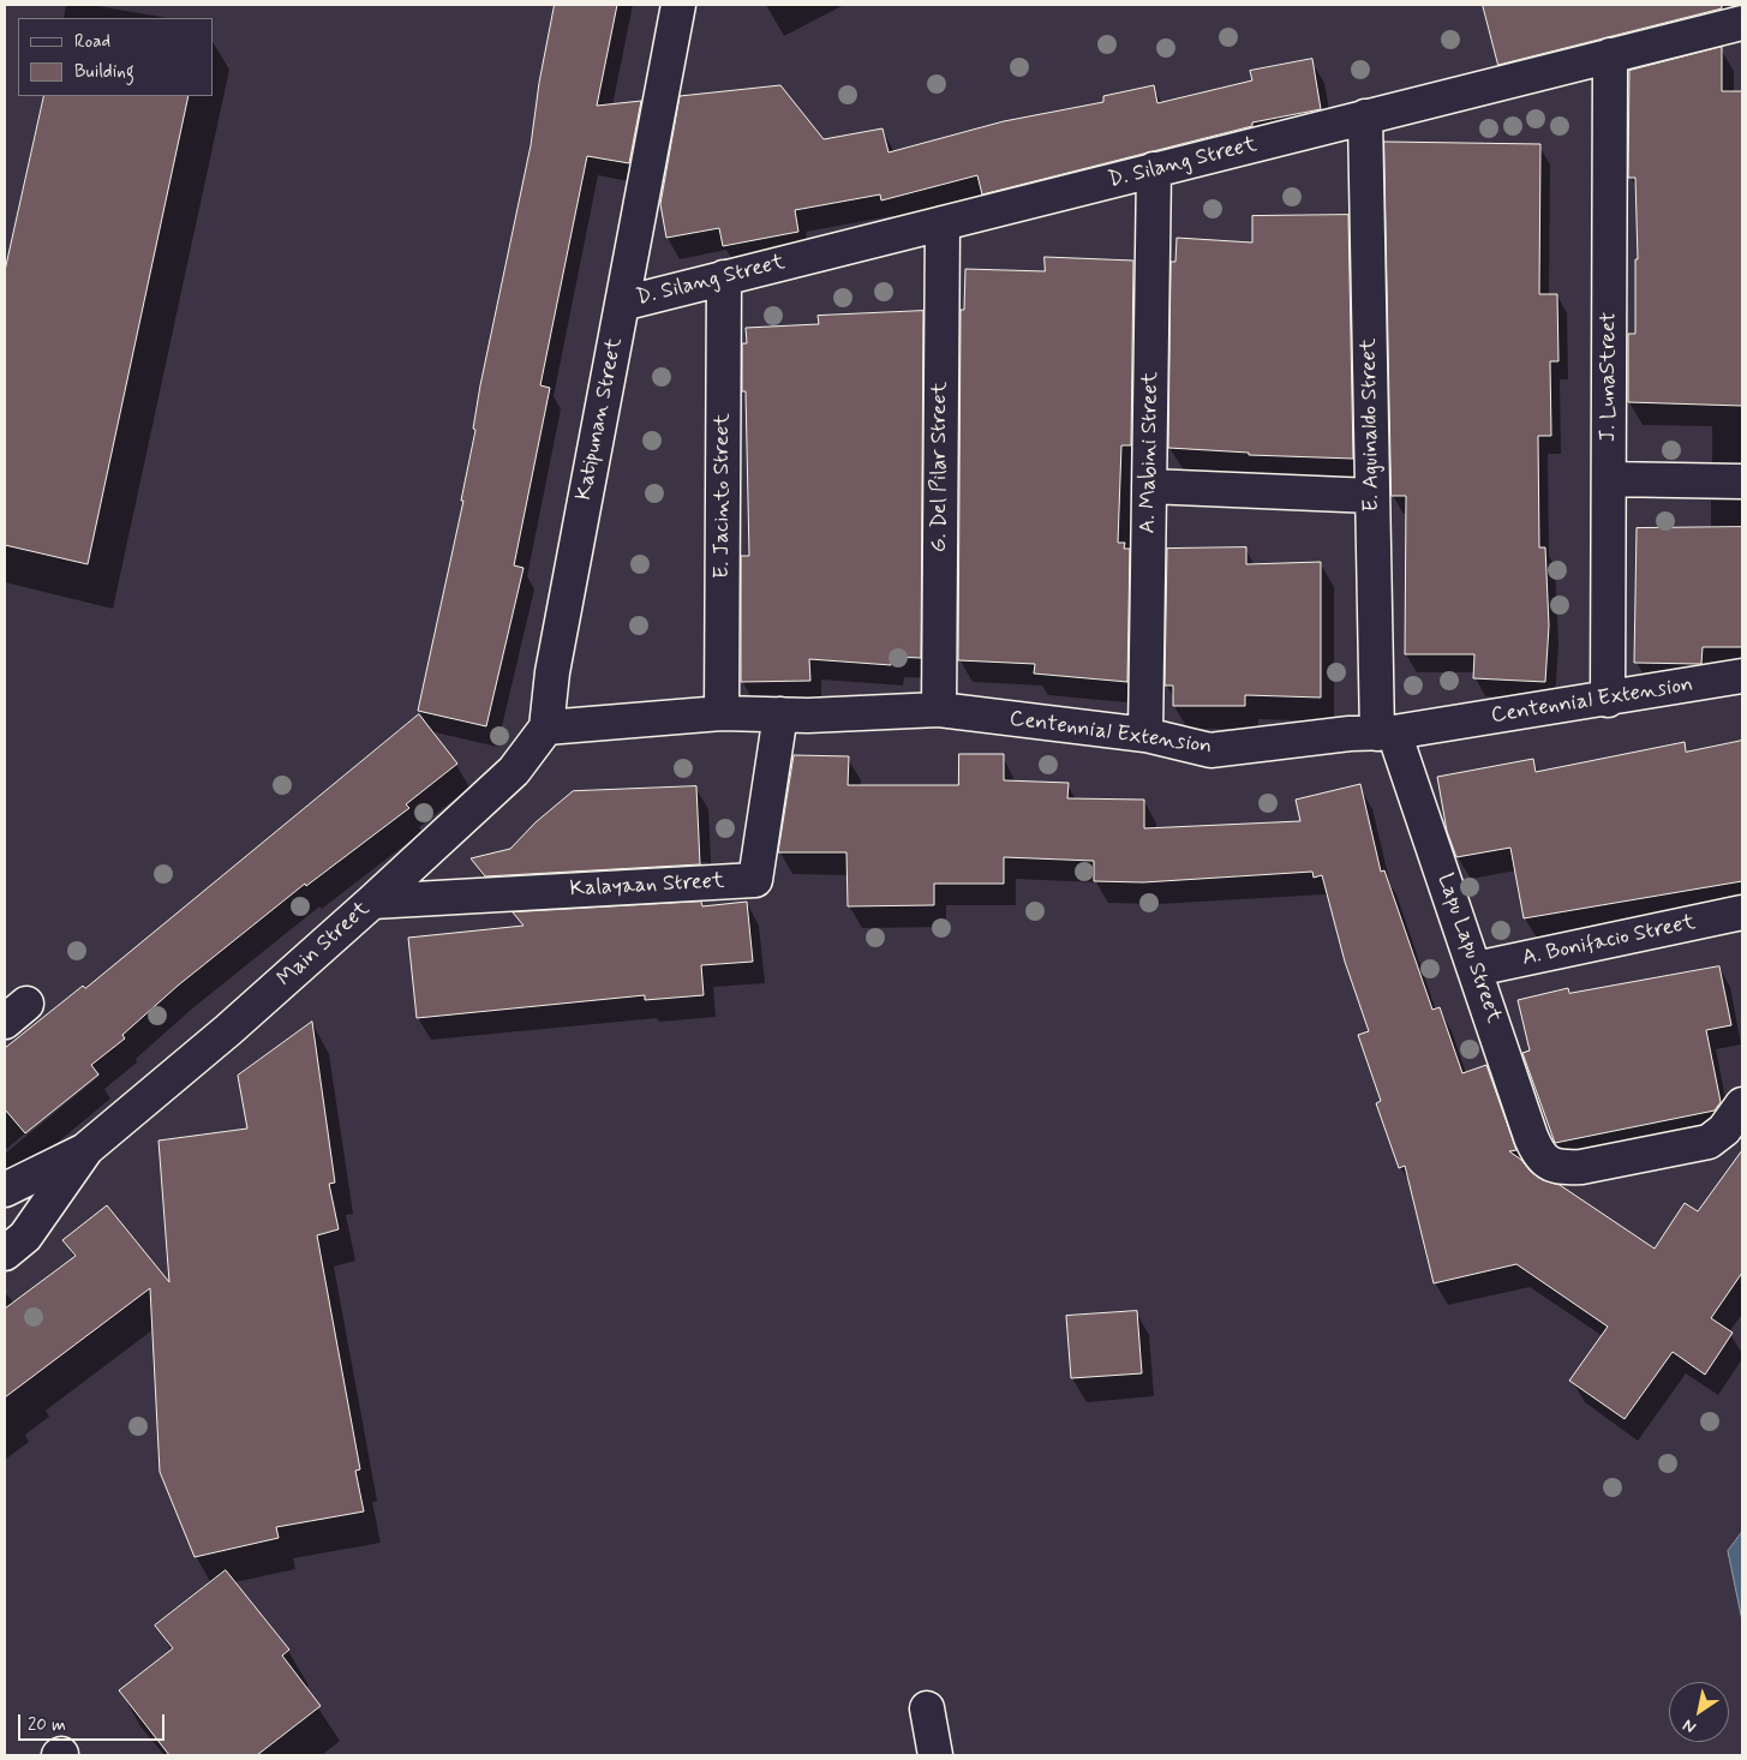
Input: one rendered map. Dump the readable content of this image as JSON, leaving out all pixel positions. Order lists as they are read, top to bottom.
{
  "streets": {
    "street": [
      "D. Silang Street",
      "J. LunaStreet",
      "Katipunan Street",
      "E. Aguinaldo Street",
      "A. Mabini Street",
      "G. Del Pilar Street",
      "E. Jacinto Street",
      "Centennial Extension",
      "Kalayaan Street",
      "A. Bonifacio Street",
      "Main Street",
      "Lapu Lapu Street"
    ]
  },
  "crossings": [
    ["D. Silang Street", "J. LunaStreet"],
    ["D. Silang Street", "Katipunan Street"],
    ["D. Silang Street", "E. Aguinaldo Street"],
    ["D. Silang Street", "A. Mabini Street"],
    ["D. Silang Street", "G. Del Pilar Street"],
    ["D. Silang Street", "E. Jacinto Street"],
    ["J. LunaStreet", "Centennial Extension"],
    ["Katipunan Street", "Centennial Extension"],
    ["Katipunan Street", "Main Street"],
    ["E. Aguinaldo Street", "Centennial Extension"],
    ["E. Aguinaldo Street", "Lapu Lapu Street"],
    ["A. Mabini Street", "Centennial Extension"],
    ["G. Del Pilar Street", "Centennial Extension"],
    ["E. Jacinto Street", "Centennial Extension"],
    ["Centennial Extension", "Kalayaan Street"],
    ["Centennial Extension", "Main Street"],
    ["Centennial Extension", "Lapu Lapu Street"],
    ["Kalayaan Street", "Main Street"],
    ["A. Bonifacio Street", "Lapu Lapu Street"]
  ],
  "legend": ["Road", "Building"],
  "scale_bar": "20 m",
  "north": "bottom left"
}
